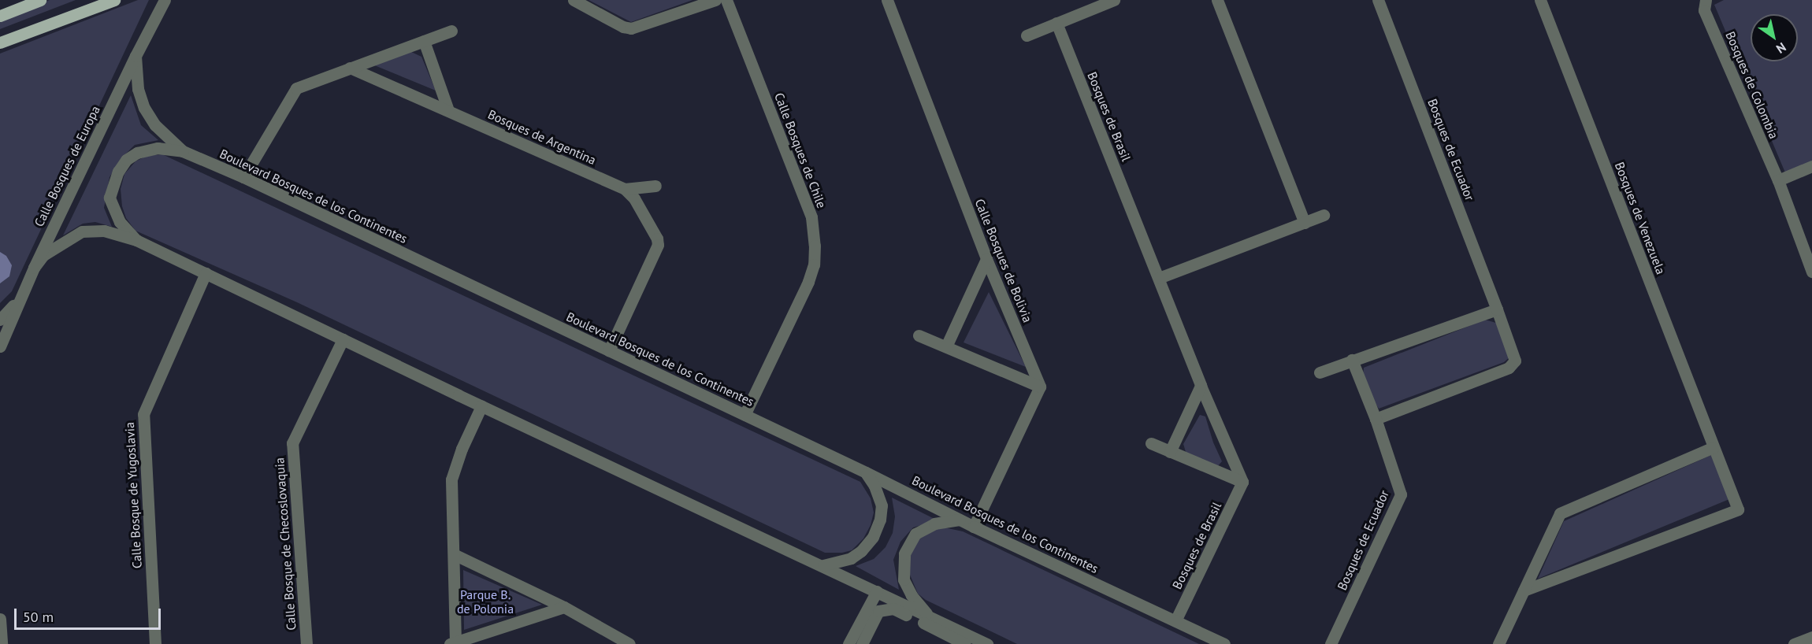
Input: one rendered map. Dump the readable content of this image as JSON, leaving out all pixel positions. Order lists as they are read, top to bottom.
{
  "streets": {
    "street": [
      "Bosques de Colombia",
      "Bosques de Brasil",
      "Bosques de Argentina",
      "Bosques de Ecuador",
      "Calle Bosques de Chile",
      "Calle Bosques de Europa",
      "Boulevard Bosques de los Continentes",
      "Bosques de Venezuela",
      "Calle Bosques de Bolivia",
      "Calle Bosque de Yugoslavia",
      "Calle Bosque de Checoslovaquia"
    ]
  },
  "crossings": [
    ["Bosques de Brasil", "Boulevard Bosques de los Continentes"],
    ["Bosques de Argentina", "Boulevard Bosques de los Continentes"],
    ["Calle Bosques de Chile", "Boulevard Bosques de los Continentes"],
    ["Calle Bosques de Europa", "Boulevard Bosques de los Continentes"]
  ],
  "parks": ["Parque B. de Polonia"],
  "scale_bar": "50 m",
  "north": "bottom right"
}
